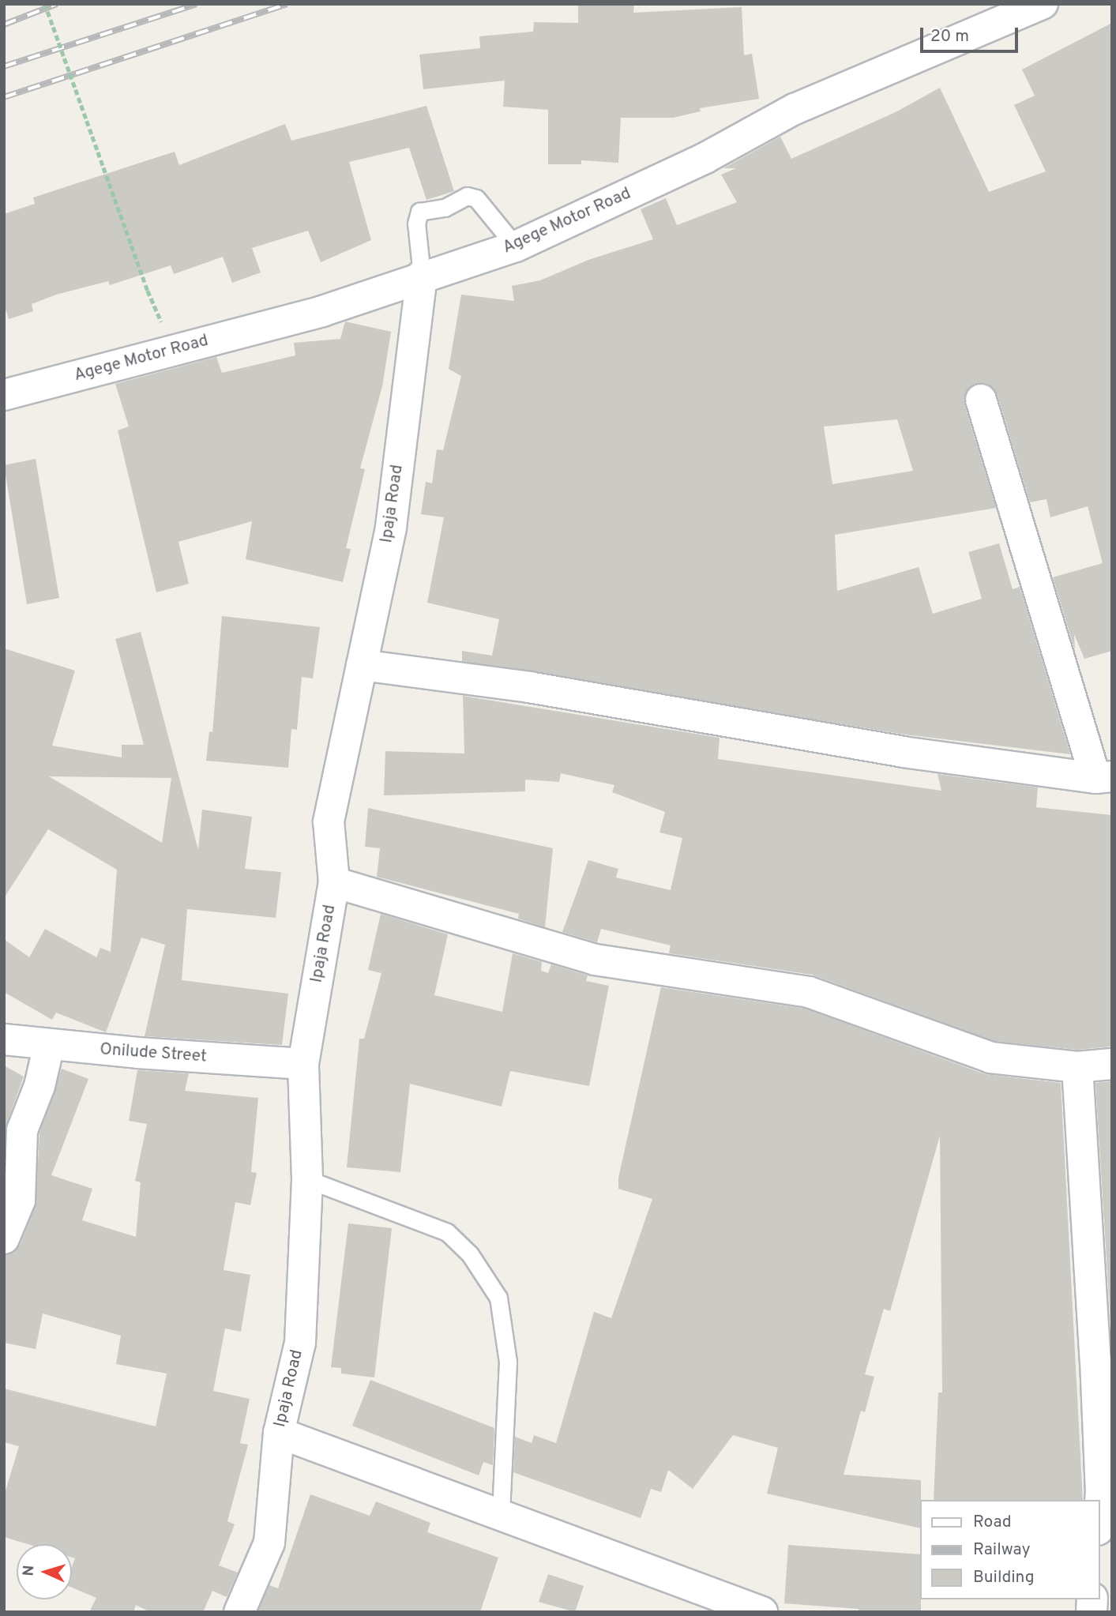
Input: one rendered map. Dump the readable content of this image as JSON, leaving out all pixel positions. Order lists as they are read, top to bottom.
{
  "streets": {
    "street": ["Agege Motor Road", "Ipaja Road", "Onilude Street"]
  },
  "crossings": [
    ["Agege Motor Road", "Ipaja Road"],
    ["Ipaja Road", "Onilude Street"]
  ],
  "legend": ["Road", "Railway", "Building"],
  "scale_bar": "20 m",
  "north": "left"
}
